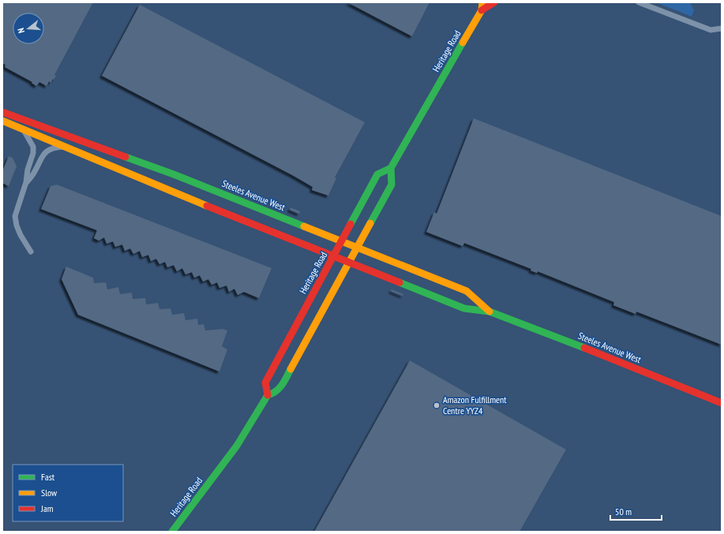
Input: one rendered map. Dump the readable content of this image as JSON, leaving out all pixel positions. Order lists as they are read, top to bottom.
{
  "streets": {
    "main road": ["Heritage Road", "Steeles Avenue West"]
  },
  "crossings": [
    ["Heritage Road", "Steeles Avenue West"]
  ],
  "places": ["Amazon Fulfillment Centre YYZ4"],
  "legend": ["Fast", "Slow", "Jam"],
  "scale_bar": "50 m",
  "north": "left"
}
